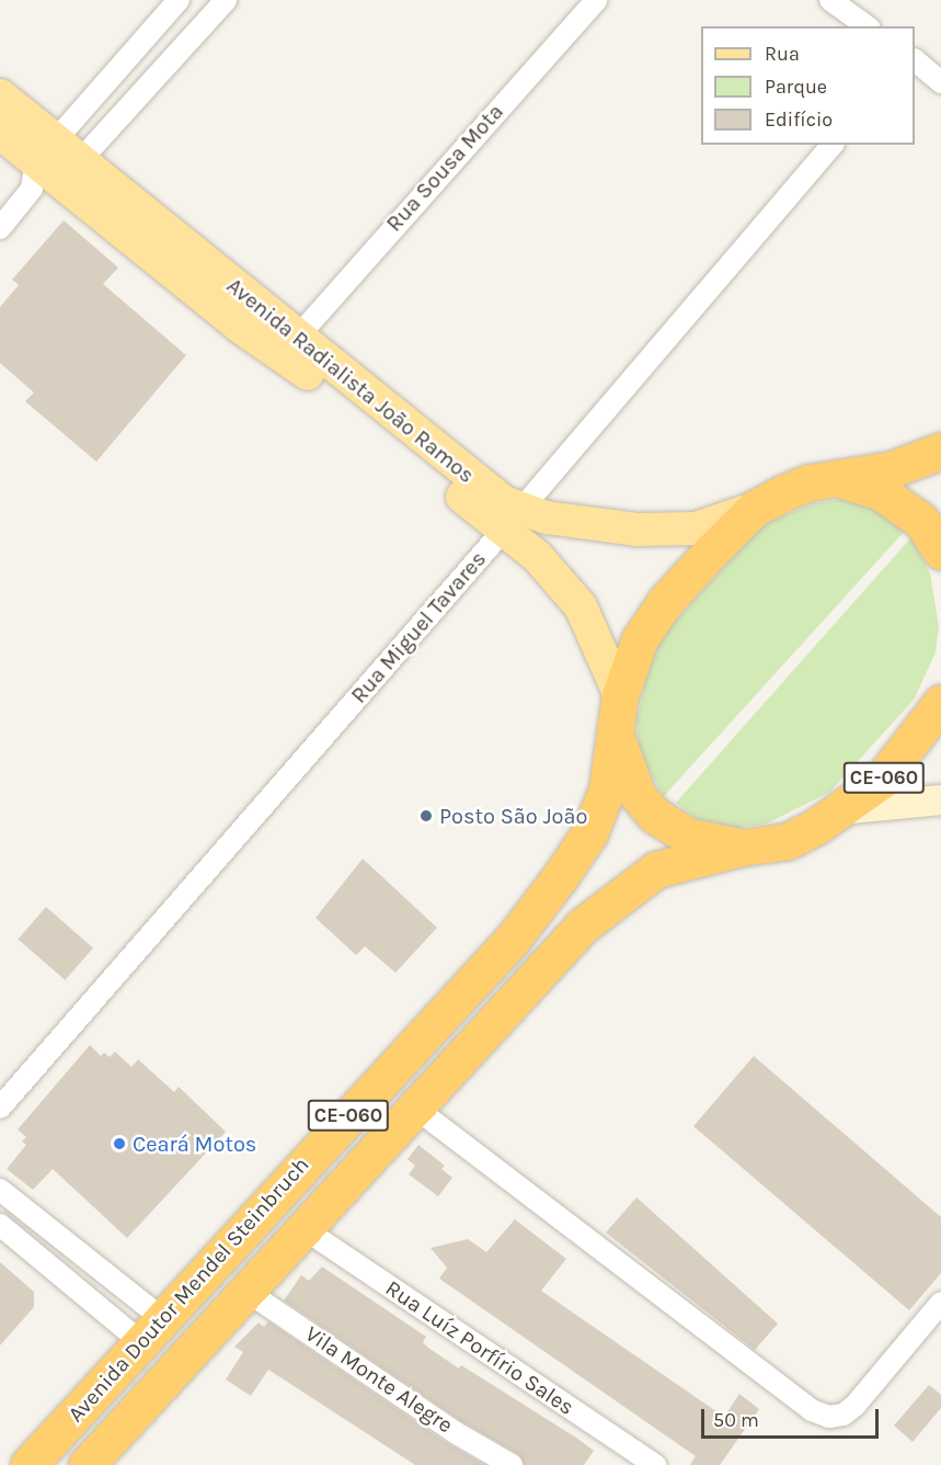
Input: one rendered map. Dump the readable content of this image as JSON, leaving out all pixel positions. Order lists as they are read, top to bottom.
{
  "streets": {
    "highway": ["CE-060", "Avenida Doutor Mendel Steinbruch"],
    "main road": ["Avenida Radialista João Ramos"],
    "street": [
      "Rua Sousa Mota",
      "Rua Miguel Tavares",
      "Rua Luíz Porfírio Sales",
      "Vila Monte Alegre"
    ]
  },
  "crossings": [
    ["Rua Sousa Mota", "Avenida Radialista João Ramos"],
    ["Avenida Radialista João Ramos", "Rua Miguel Tavares"],
    ["Avenida Radialista João Ramos", "CE-060"],
    ["CE-060", "Avenida Doutor Mendel Steinbruch"],
    ["Avenida Doutor Mendel Steinbruch", "Rua Luíz Porfírio Sales"],
    ["Avenida Doutor Mendel Steinbruch", "Vila Monte Alegre"]
  ],
  "places": ["Posto São João", "Ceará Motos"],
  "legend": ["Rua", "Parque", "Edifício"],
  "scale_bar": "50 m"
}
